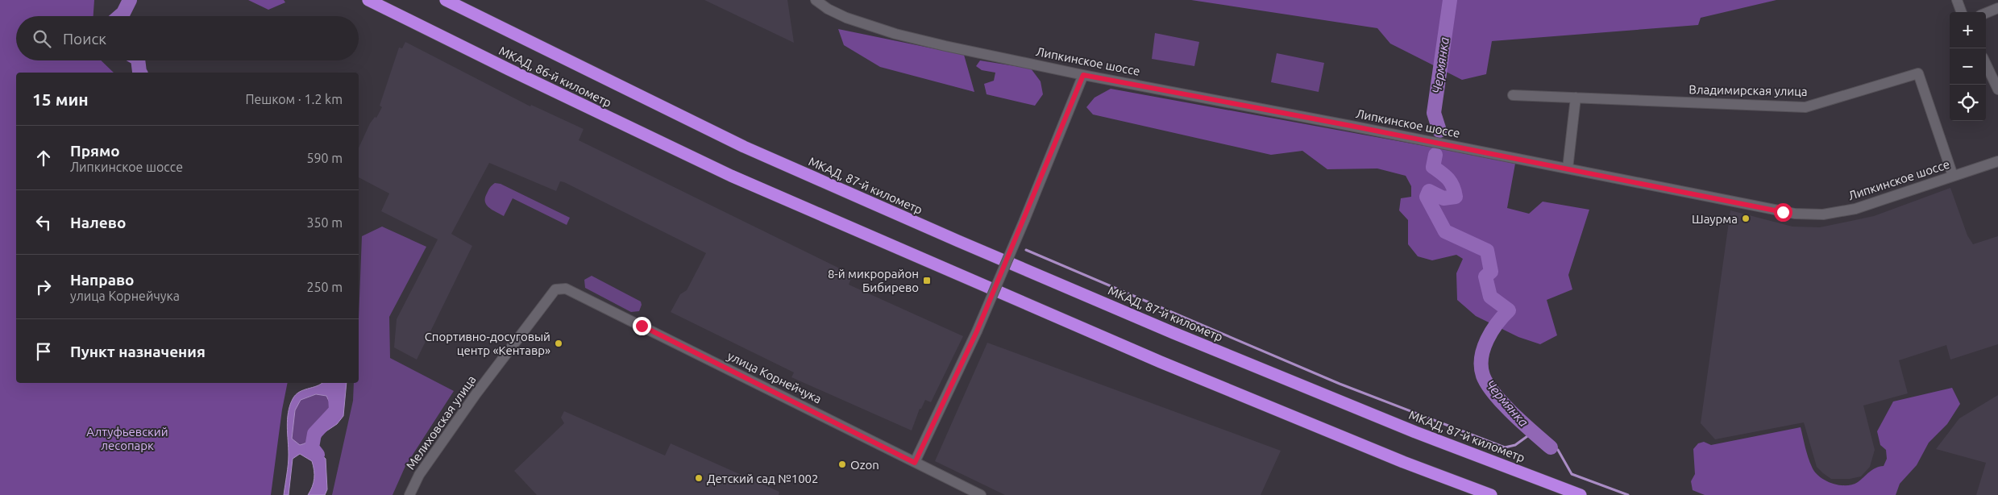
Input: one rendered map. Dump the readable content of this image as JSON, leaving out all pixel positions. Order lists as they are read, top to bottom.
{
  "streets": {
    "highway": ["МКАД, 86-й километр", "МКАД, 87-й километр"],
    "street": [
      "Липкинское шоссе",
      "Владимирская улица",
      "улица Корнейчука",
      "Мелиховская улица"
    ]
  },
  "crossings": [
    ["Липкинское шоссе", "Владимирская улица"],
    ["МКАД, 86-й километр", "МКАД, 87-й километр"],
    ["улица Корнейчука", "Мелиховская улица"]
  ],
  "water": ["Чермянка"],
  "parks": ["Алтуфьевский лесопарк"],
  "places": {
    "other": [
      "Шаурма",
      "Спортивно-досуговый центр «Кентавр»",
      "Ozon",
      "Детский сад №1002"
    ],
    "transit": ["8-й микрорайон Бибирево"]
  },
  "page": {
    "map_buttons": ["+", "−"],
    "search": "Поиск",
    "heading": ["15 мин", "Пешком · 1.2 km"],
    "list": [
      ["Прямо", "Липкинское шоссе", "590 m"],
      ["Налево", "350 m"],
      ["Направо", "улица Корнейчука", "250 m"],
      "Пункт назначения"
    ]
  }
}
